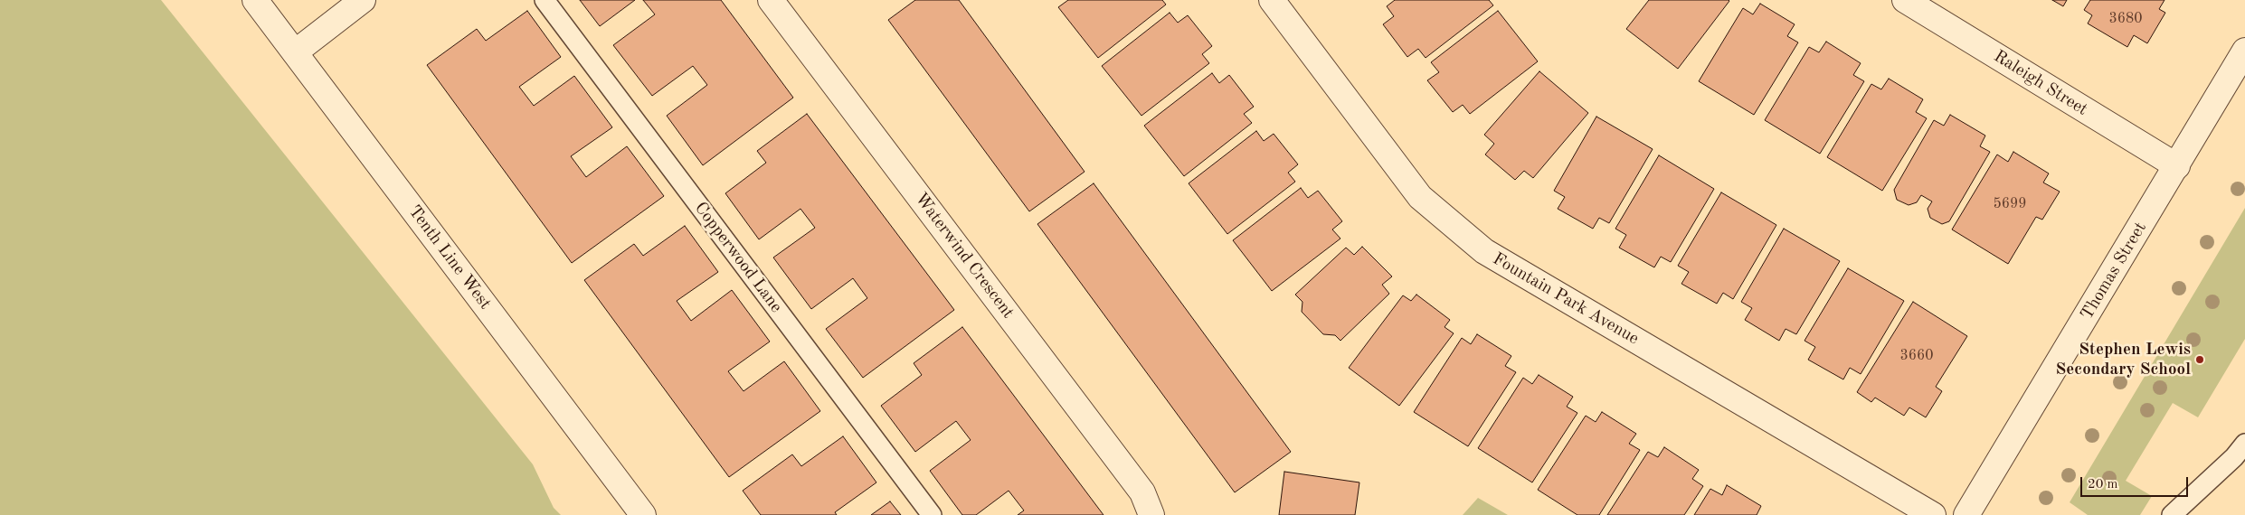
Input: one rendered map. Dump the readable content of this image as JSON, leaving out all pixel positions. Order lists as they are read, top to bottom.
{
  "streets": {
    "street": [
      "Raleigh Street",
      "Waterwind Crescent",
      "Tenth Line West",
      "Thomas Street",
      "Fountain Park Avenue"
    ],
    "lane": ["Copperwood Lane"]
  },
  "crossings": [
    ["Raleigh Street", "Thomas Street"]
  ],
  "places": ["Stephen Lewis Secondary School"],
  "house_numbers": ["3680", "5699", "3660"],
  "scale_bar": "20 m"
}
